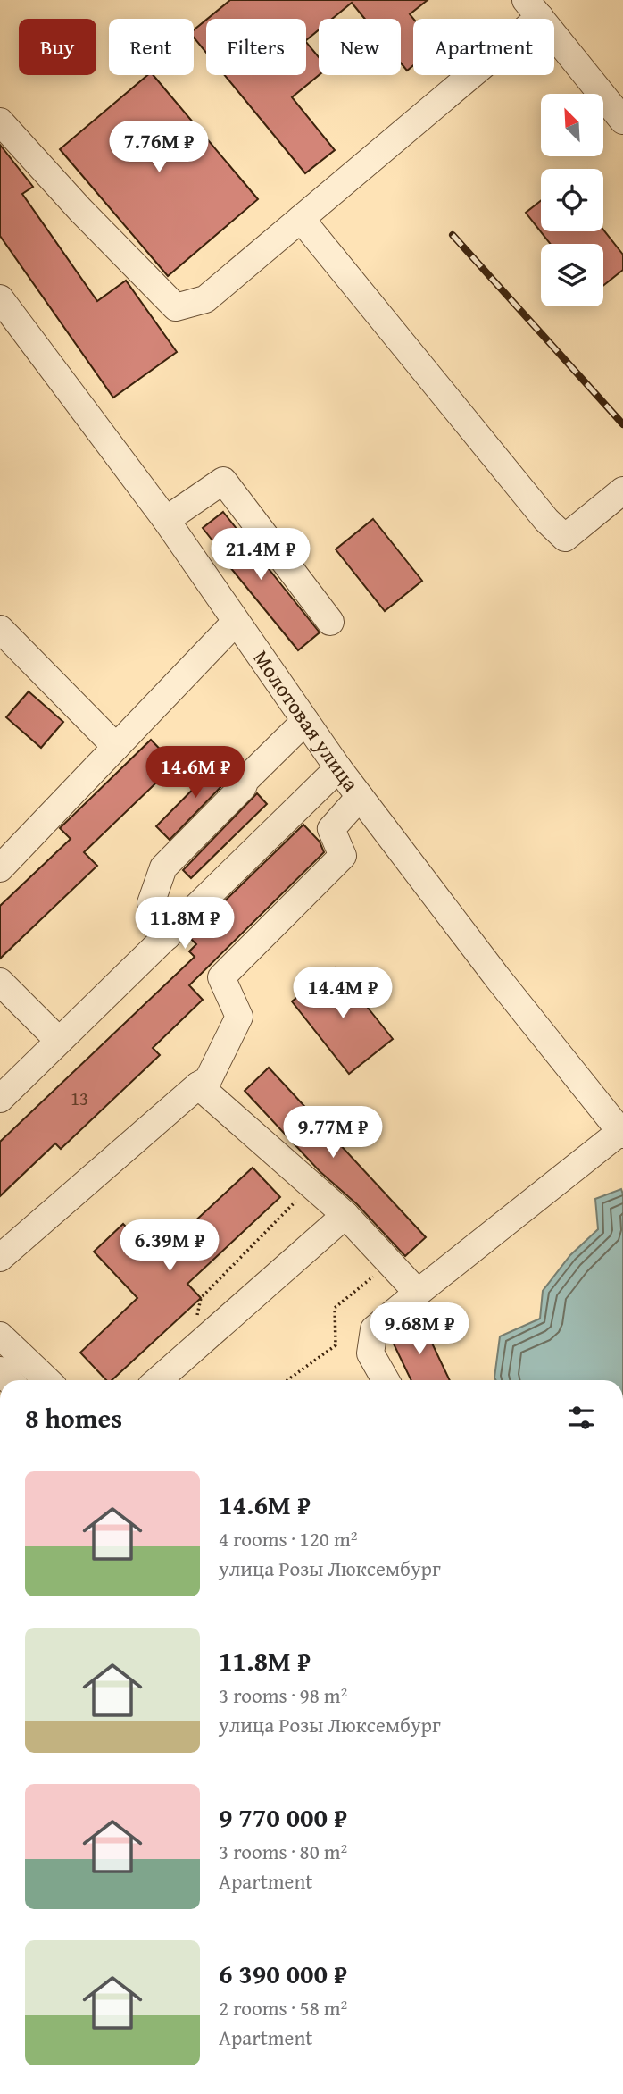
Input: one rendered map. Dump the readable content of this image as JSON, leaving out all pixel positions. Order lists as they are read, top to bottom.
{
  "streets": {
    "street": ["Молотовая улица"]
  },
  "house_numbers": ["13"],
  "north": "top left",
  "page": {
    "chip": [
      "Buy",
      "Rent",
      "Filters",
      "New",
      "Apartment"
    ],
    "price": [
      "7.76M ₽",
      "21.4M ₽",
      "14.6M ₽",
      "11.8M ₽",
      "14.4M ₽",
      "9.77M ₽",
      "6.39M ₽",
      "9.68M ₽"
    ],
    "heading": "8 homes",
    "list": [
      {
        "name": "14.6M ₽",
        "note": "4 rooms · 120 m² · улица Розы Люксембург"
      },
      {
        "name": "11.8M ₽",
        "note": "3 rooms · 98 m² · улица Розы Люксембург"
      },
      {
        "name": "9 770 000 ₽",
        "note": "3 rooms · 80 m² · Apartment"
      },
      {
        "name": "6 390 000 ₽",
        "note": "2 rooms · 58 m² · Apartment"
      }
    ]
  }
}
